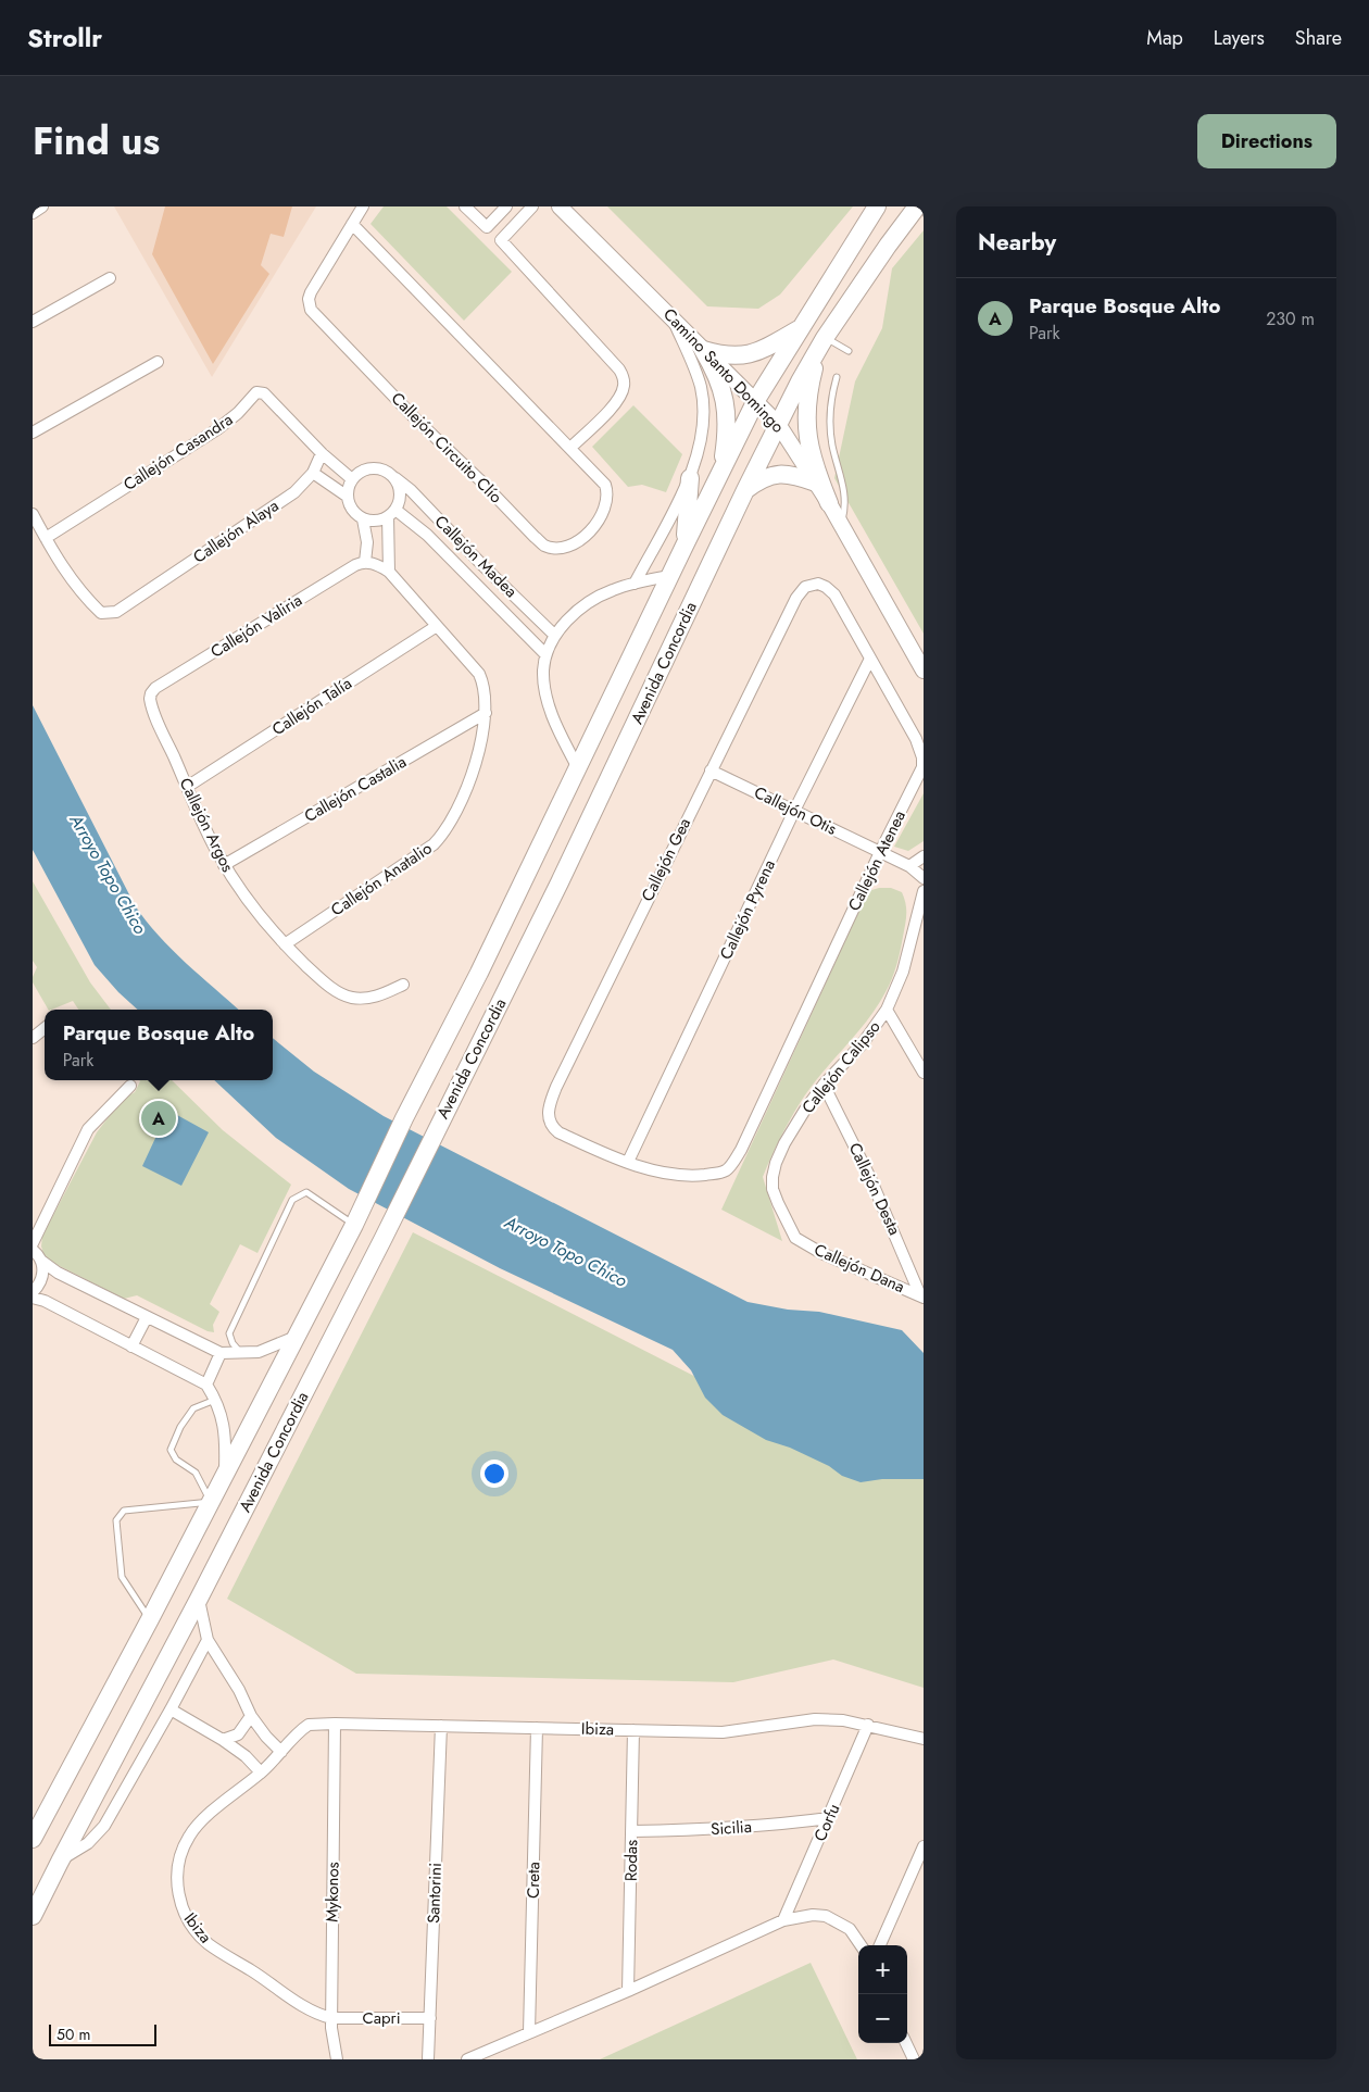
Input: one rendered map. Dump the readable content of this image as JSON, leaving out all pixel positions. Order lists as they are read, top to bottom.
{
  "streets": {
    "main road": ["Avenida Concordia"],
    "street": [
      "Camino Santo Domingo",
      "Callejón Circuito Clío",
      "Callejón Casandra",
      "Callejón Alaya",
      "Callejón Madea",
      "Callejón Valiria",
      "Callejón Talía",
      "Callejón Castalia",
      "Callejón Otis",
      "Callejón Argos",
      "Callejón Gea",
      "Callejón Atenea",
      "Callejón Anatalio",
      "Callejón Pyrena",
      "Callejón Calipso",
      "Callejón Desta",
      "Callejón Dana",
      "Ibiza",
      "Corfu",
      "Sicilia",
      "Rodas",
      "Creta",
      "Mykonos",
      "Santorini",
      "Capri"
    ]
  },
  "crossings": [
    ["Camino Santo Domingo", "Avenida Concordia"],
    ["Callejón Casandra", "Callejón Alaya"],
    ["Callejón Valiria", "Callejón Argos"],
    ["Callejón Valiria", "Callejón Anatalio"],
    ["Callejón Talía", "Callejón Argos"],
    ["Callejón Talía", "Callejón Anatalio"],
    ["Callejón Castalia", "Callejón Argos"],
    ["Callejón Castalia", "Callejón Anatalio"],
    ["Callejón Otis", "Callejón Gea"],
    ["Callejón Otis", "Callejón Atenea"],
    ["Callejón Otis", "Callejón Pyrena"],
    ["Callejón Argos", "Callejón Anatalio"],
    ["Callejón Gea", "Callejón Atenea"],
    ["Callejón Gea", "Callejón Pyrena"],
    ["Callejón Atenea", "Callejón Pyrena"],
    ["Callejón Calipso", "Callejón Desta"],
    ["Callejón Calipso", "Callejón Dana"],
    ["Callejón Desta", "Callejón Dana"],
    ["Ibiza", "Corfu"],
    ["Ibiza", "Rodas"],
    ["Ibiza", "Creta"],
    ["Ibiza", "Mykonos"],
    ["Ibiza", "Santorini"],
    ["Ibiza", "Capri"],
    ["Corfu", "Sicilia"],
    ["Sicilia", "Rodas"],
    ["Mykonos", "Capri"],
    ["Santorini", "Capri"]
  ],
  "water": ["Arroyo Topo Chico"],
  "scale_bar": "50 m",
  "page": {
    "header": "Strollr",
    "nav": ["Map", "Layers", "Share"],
    "title": "Find us",
    "buttons": "Directions",
    "heading": "Nearby",
    "list": [
      {
        "mark": "A",
        "name": "Parque Bosque Alto",
        "note": "Park",
        "value": "230 m"
      }
    ],
    "popup": ["Parque Bosque Alto", "Park"],
    "pins": "A",
    "map_buttons": ["+", "−"],
    "scale": "50 m"
  }
}
